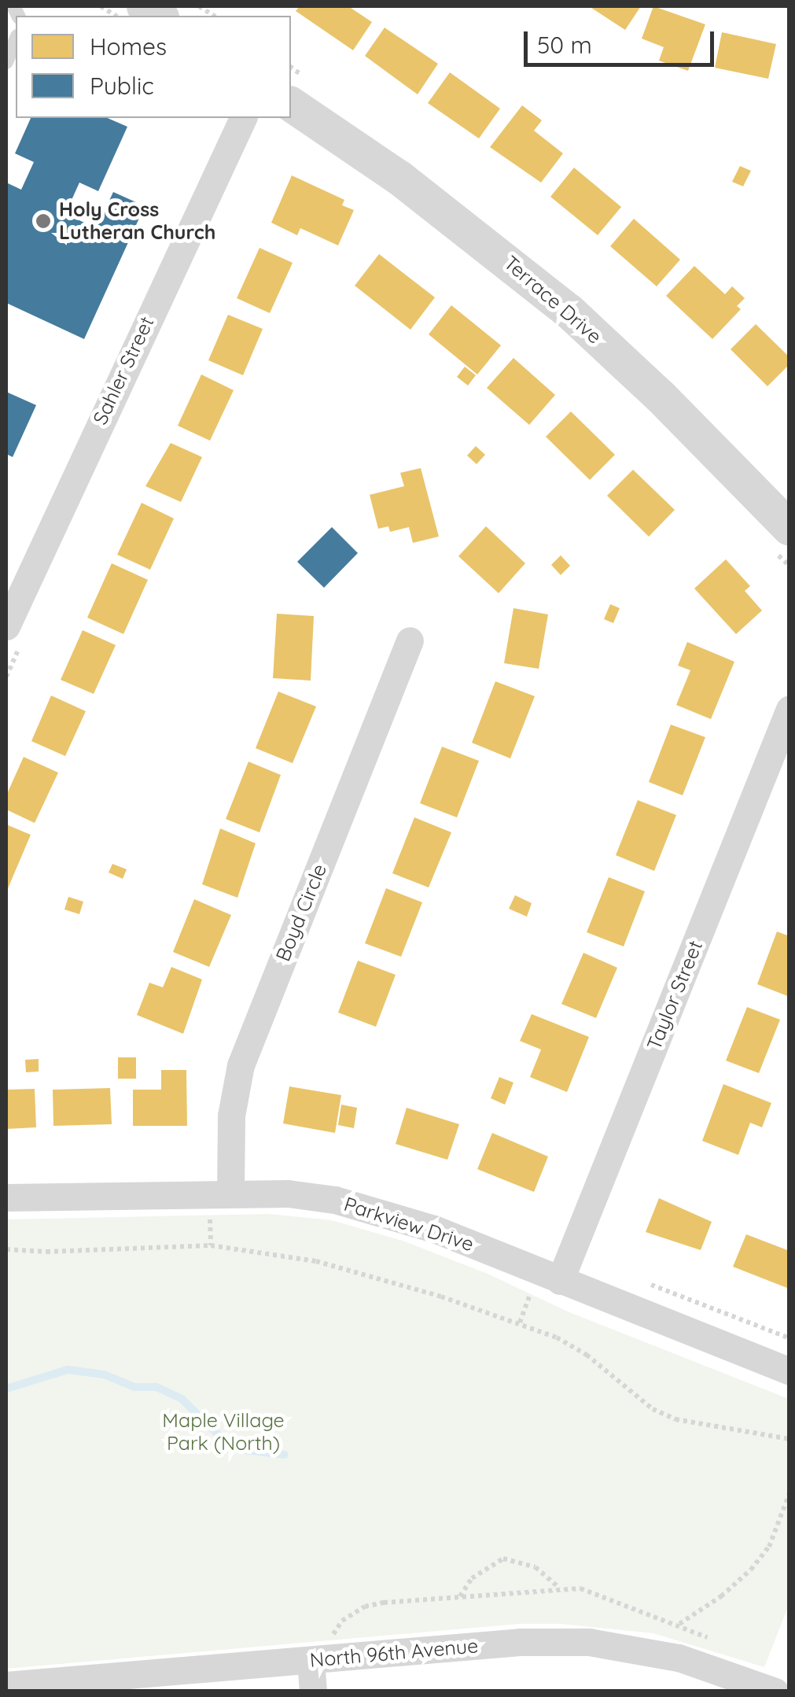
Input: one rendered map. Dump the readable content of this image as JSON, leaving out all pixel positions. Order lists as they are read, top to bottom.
{
  "streets": {
    "street": [
      "Terrace Drive",
      "Sahler Street",
      "Boyd Circle",
      "Taylor Street",
      "Parkview Drive",
      "North 96th Avenue"
    ]
  },
  "crossings": [
    ["Boyd Circle", "Parkview Drive"],
    ["Taylor Street", "Parkview Drive"]
  ],
  "parks": ["Maple Village Park (North)"],
  "places": ["Holy Cross Lutheran Church"],
  "legend": ["Homes", "Public"],
  "scale_bar": "50 m"
}
